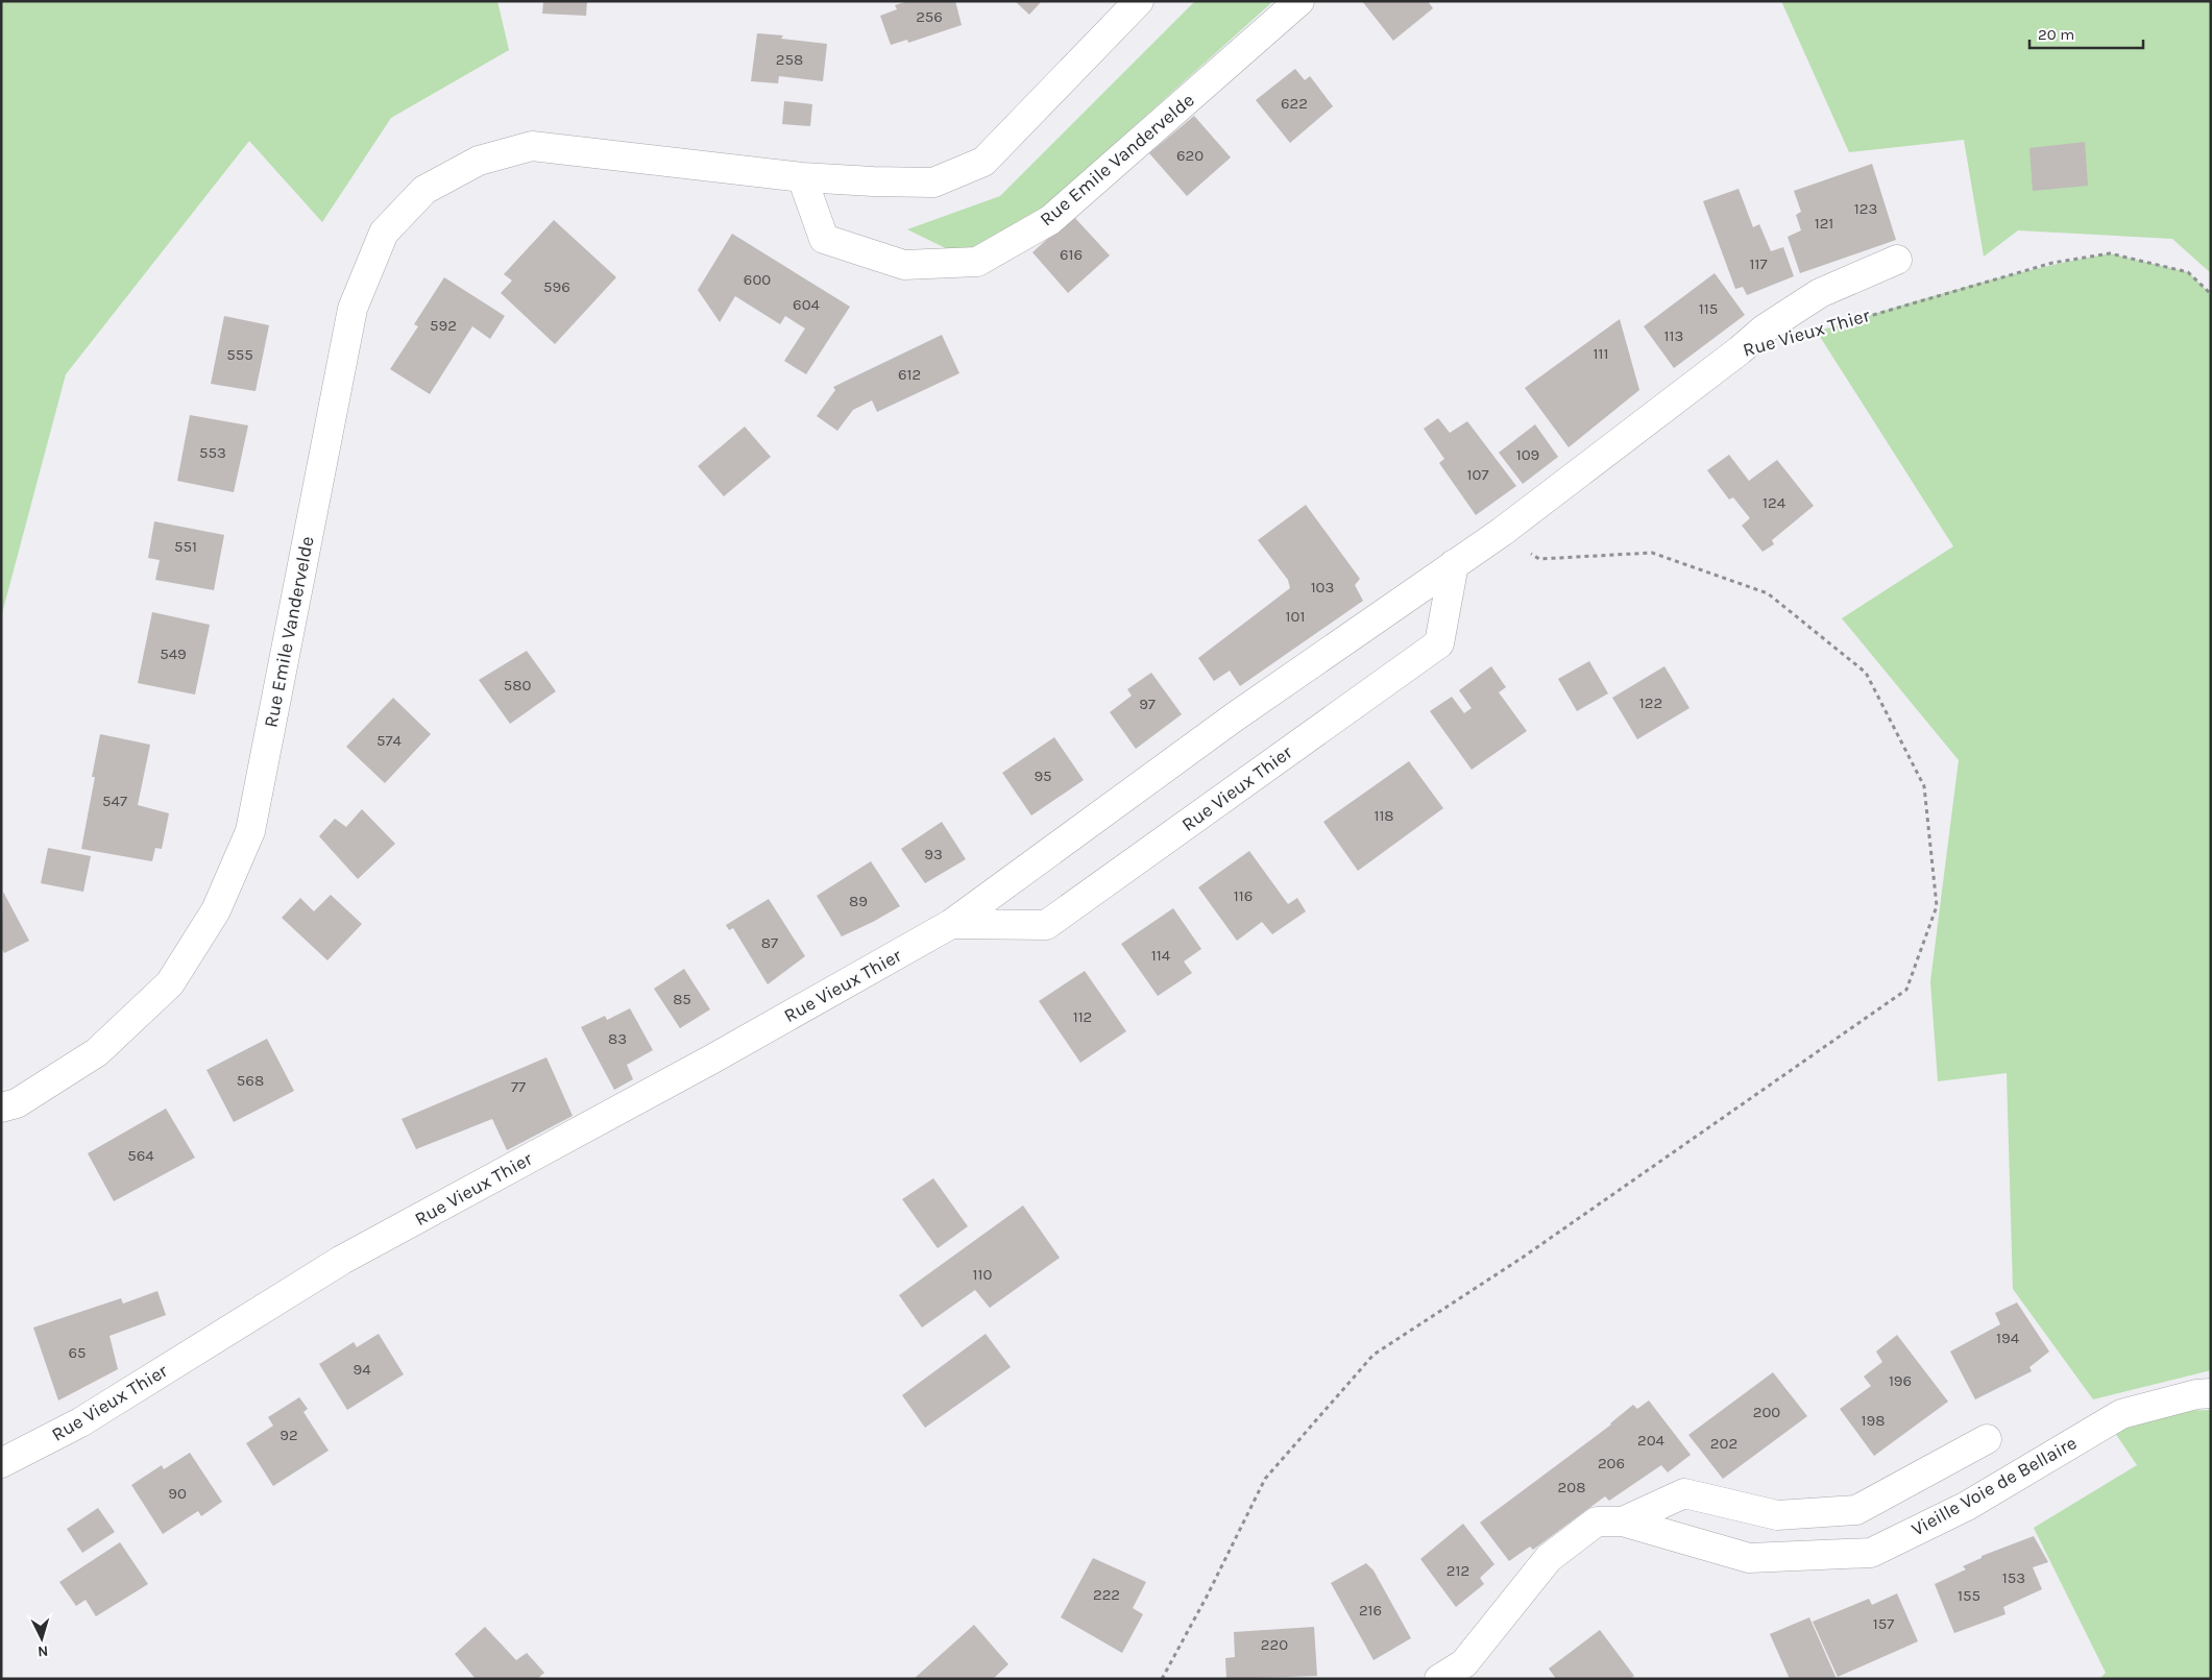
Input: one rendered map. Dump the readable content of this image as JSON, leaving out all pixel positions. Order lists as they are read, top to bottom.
{
  "streets": {
    "street": ["Rue Emile Vandervelde", "Rue Vieux Thier", "Vieille Voie de Bellaire"]
  },
  "house_numbers": [
    "256",
    "258",
    "622",
    "620",
    "123",
    "121",
    "616",
    "117",
    "600",
    "596",
    "604",
    "115",
    "592",
    "113",
    "111",
    "555",
    "612",
    "553",
    "109",
    "107",
    "124",
    "551",
    "103",
    "101",
    "549",
    "580",
    "122",
    "97",
    "574",
    "95",
    "547",
    "118",
    "93",
    "116",
    "89",
    "87",
    "114",
    "85",
    "112",
    "83",
    "568",
    "77",
    "564",
    "110",
    "194",
    "65",
    "94",
    "196",
    "200",
    "198",
    "92",
    "204",
    "202",
    "206",
    "208",
    "90",
    "212",
    "153",
    "222",
    "155",
    "216",
    "157",
    "220"
  ],
  "scale_bar": "20 m",
  "north": "bottom"
}
